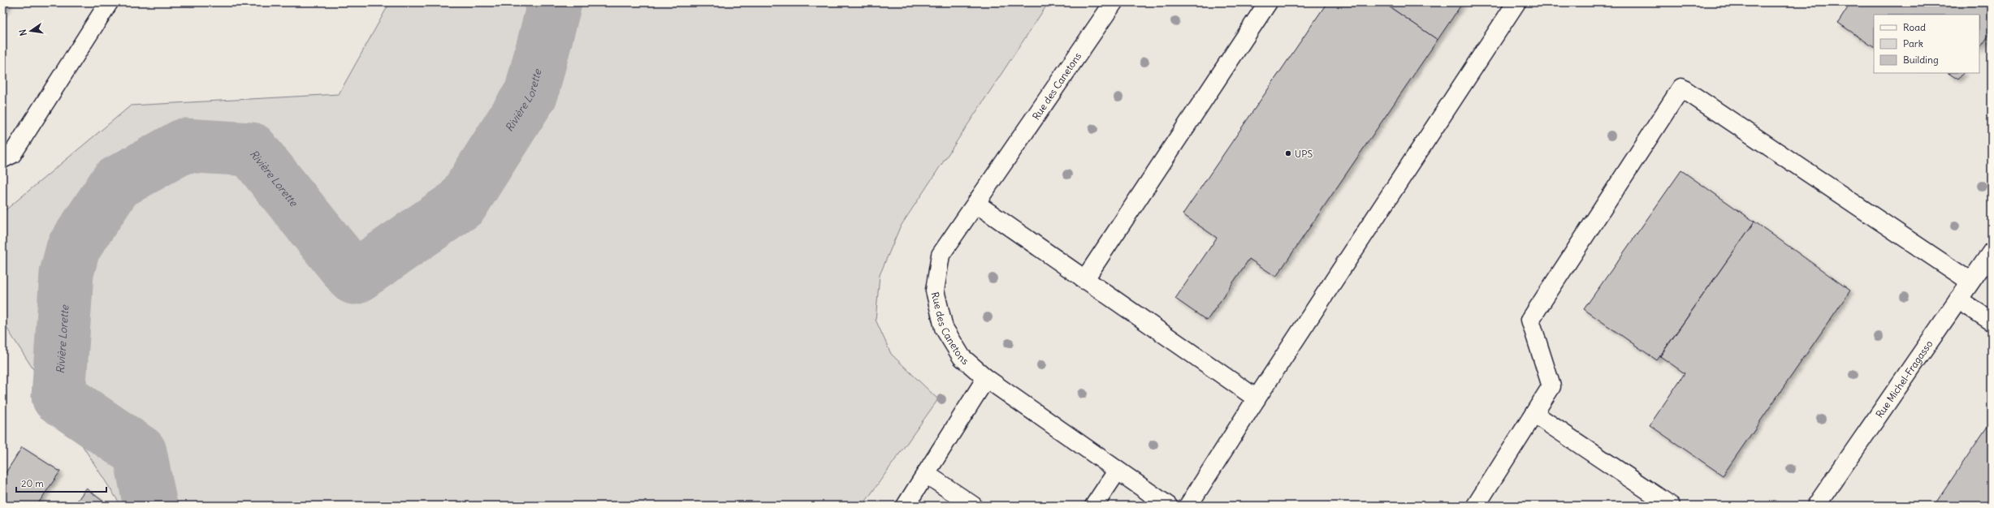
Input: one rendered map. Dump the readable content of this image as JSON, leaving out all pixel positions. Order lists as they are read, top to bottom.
{
  "streets": {
    "street": ["Rue des Canetons", "Rue Michel-Fragasso"]
  },
  "water": ["Rivière Lorette"],
  "places": ["UPS"],
  "legend": ["Road", "Park", "Building"],
  "scale_bar": "20 m",
  "north": "left"
}
